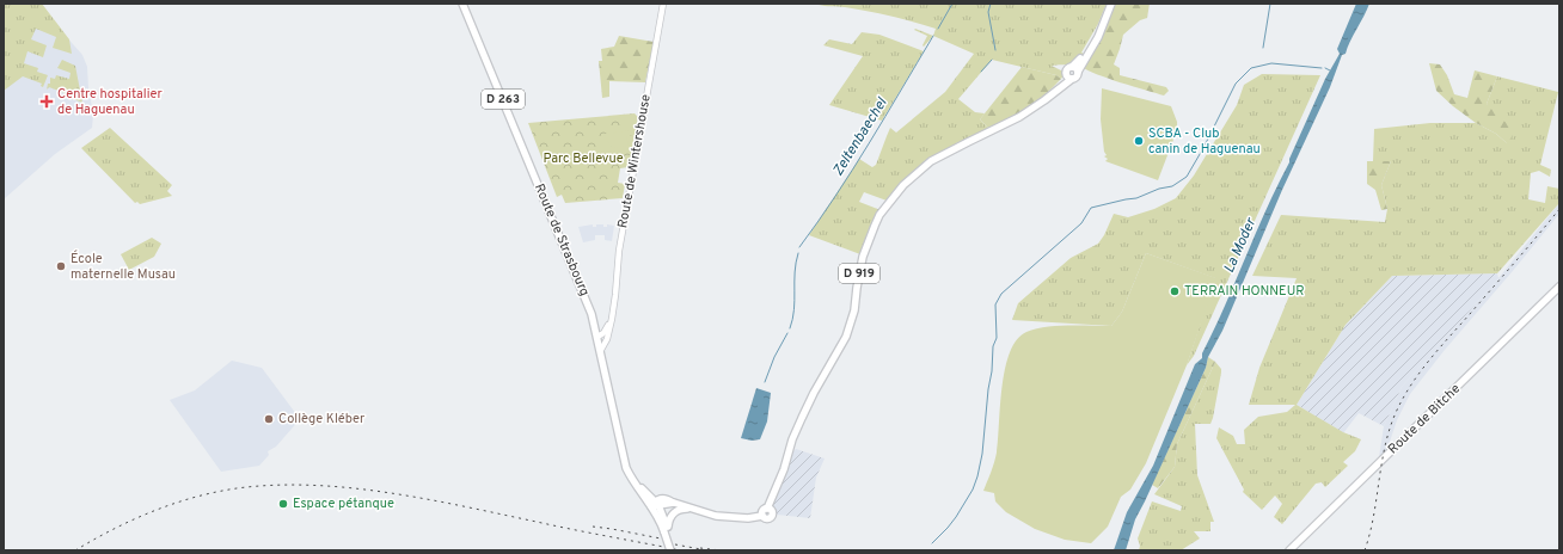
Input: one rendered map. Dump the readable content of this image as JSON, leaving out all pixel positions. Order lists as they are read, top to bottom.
{
  "streets": {
    "main road": [
      "D 263",
      "Route de Strasbourg",
      "D 919",
      "Route de Bitche"
    ],
    "street": ["Route de Wintershouse"]
  },
  "crossings": [
    ["Route de Wintershouse", "Route de Strasbourg"]
  ],
  "water": ["Zeltenbaechel", "La Moder"],
  "parks": ["Parc Bellevue"],
  "places": {
    "health": ["Centre hospitalier de Haguenau"],
    "other": [
      "SCBA - Club canin de Haguenau",
      "École maternelle Musau",
      "TERRAIN HONNEUR",
      "Collège Kléber",
      "Espace pétanque"
    ]
  }
}
